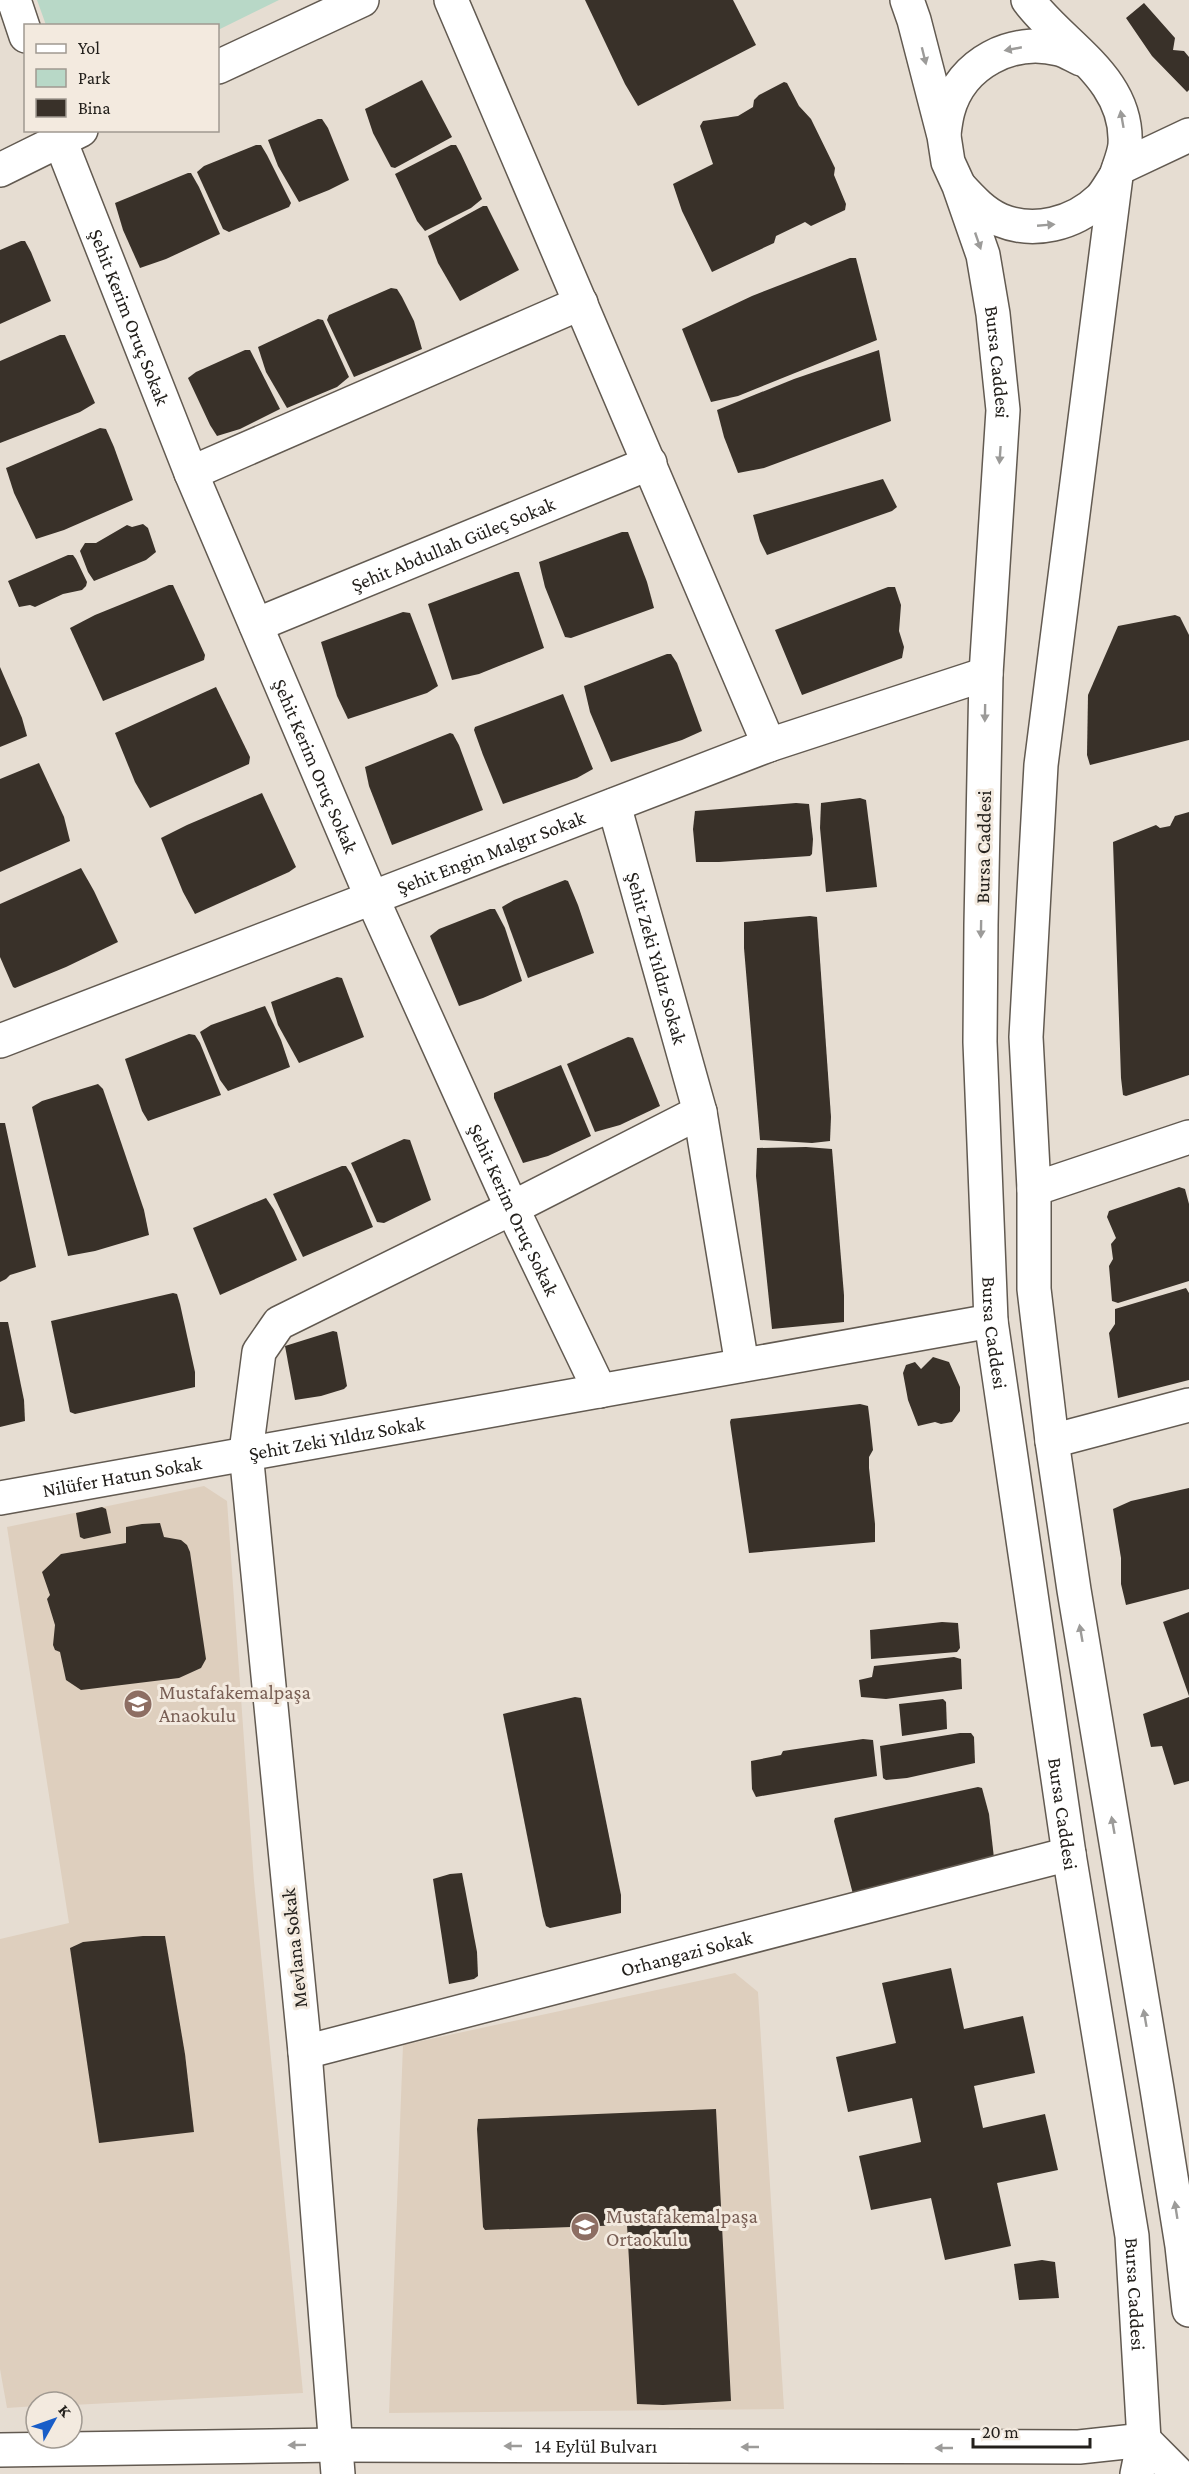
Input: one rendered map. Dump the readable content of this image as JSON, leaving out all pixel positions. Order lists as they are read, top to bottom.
{
  "streets": {
    "street": [
      "Şehit Kerim Oruç Sokak",
      "Bursa Caddesi",
      "Şehit Abdullah Güleç Sokak",
      "Şehit Engin Malgır Sokak",
      "Şehit Zeki Yıldız Sokak",
      "Nilüfer Hatun Sokak",
      "Mevlana Sokak",
      "Orhangazi Sokak",
      "14 Eylül Bulvarı"
    ]
  },
  "crossings": [
    ["Şehit Kerim Oruç Sokak", "Şehit Abdullah Güleç Sokak"],
    ["Şehit Kerim Oruç Sokak", "Şehit Engin Malgır Sokak"],
    ["Şehit Kerim Oruç Sokak", "Şehit Zeki Yıldız Sokak"],
    ["Bursa Caddesi", "Şehit Engin Malgır Sokak"],
    ["Bursa Caddesi", "Şehit Zeki Yıldız Sokak"],
    ["Bursa Caddesi", "Orhangazi Sokak"],
    ["Bursa Caddesi", "14 Eylül Bulvarı"],
    ["Şehit Engin Malgır Sokak", "Şehit Zeki Yıldız Sokak"],
    ["Şehit Zeki Yıldız Sokak", "Nilüfer Hatun Sokak"],
    ["Şehit Zeki Yıldız Sokak", "Mevlana Sokak"],
    ["Nilüfer Hatun Sokak", "Mevlana Sokak"],
    ["Mevlana Sokak", "Orhangazi Sokak"],
    ["Mevlana Sokak", "14 Eylül Bulvarı"]
  ],
  "one_way": ["14 Eylül Bulvarı"],
  "places": {
    "school or university": ["Mustafakemalpaşa Anaokulu", "Mustafakemalpaşa Ortaokulu"]
  },
  "legend": ["Yol", "Park", "Bina"],
  "scale_bar": "20 m",
  "north": "top right"
}
